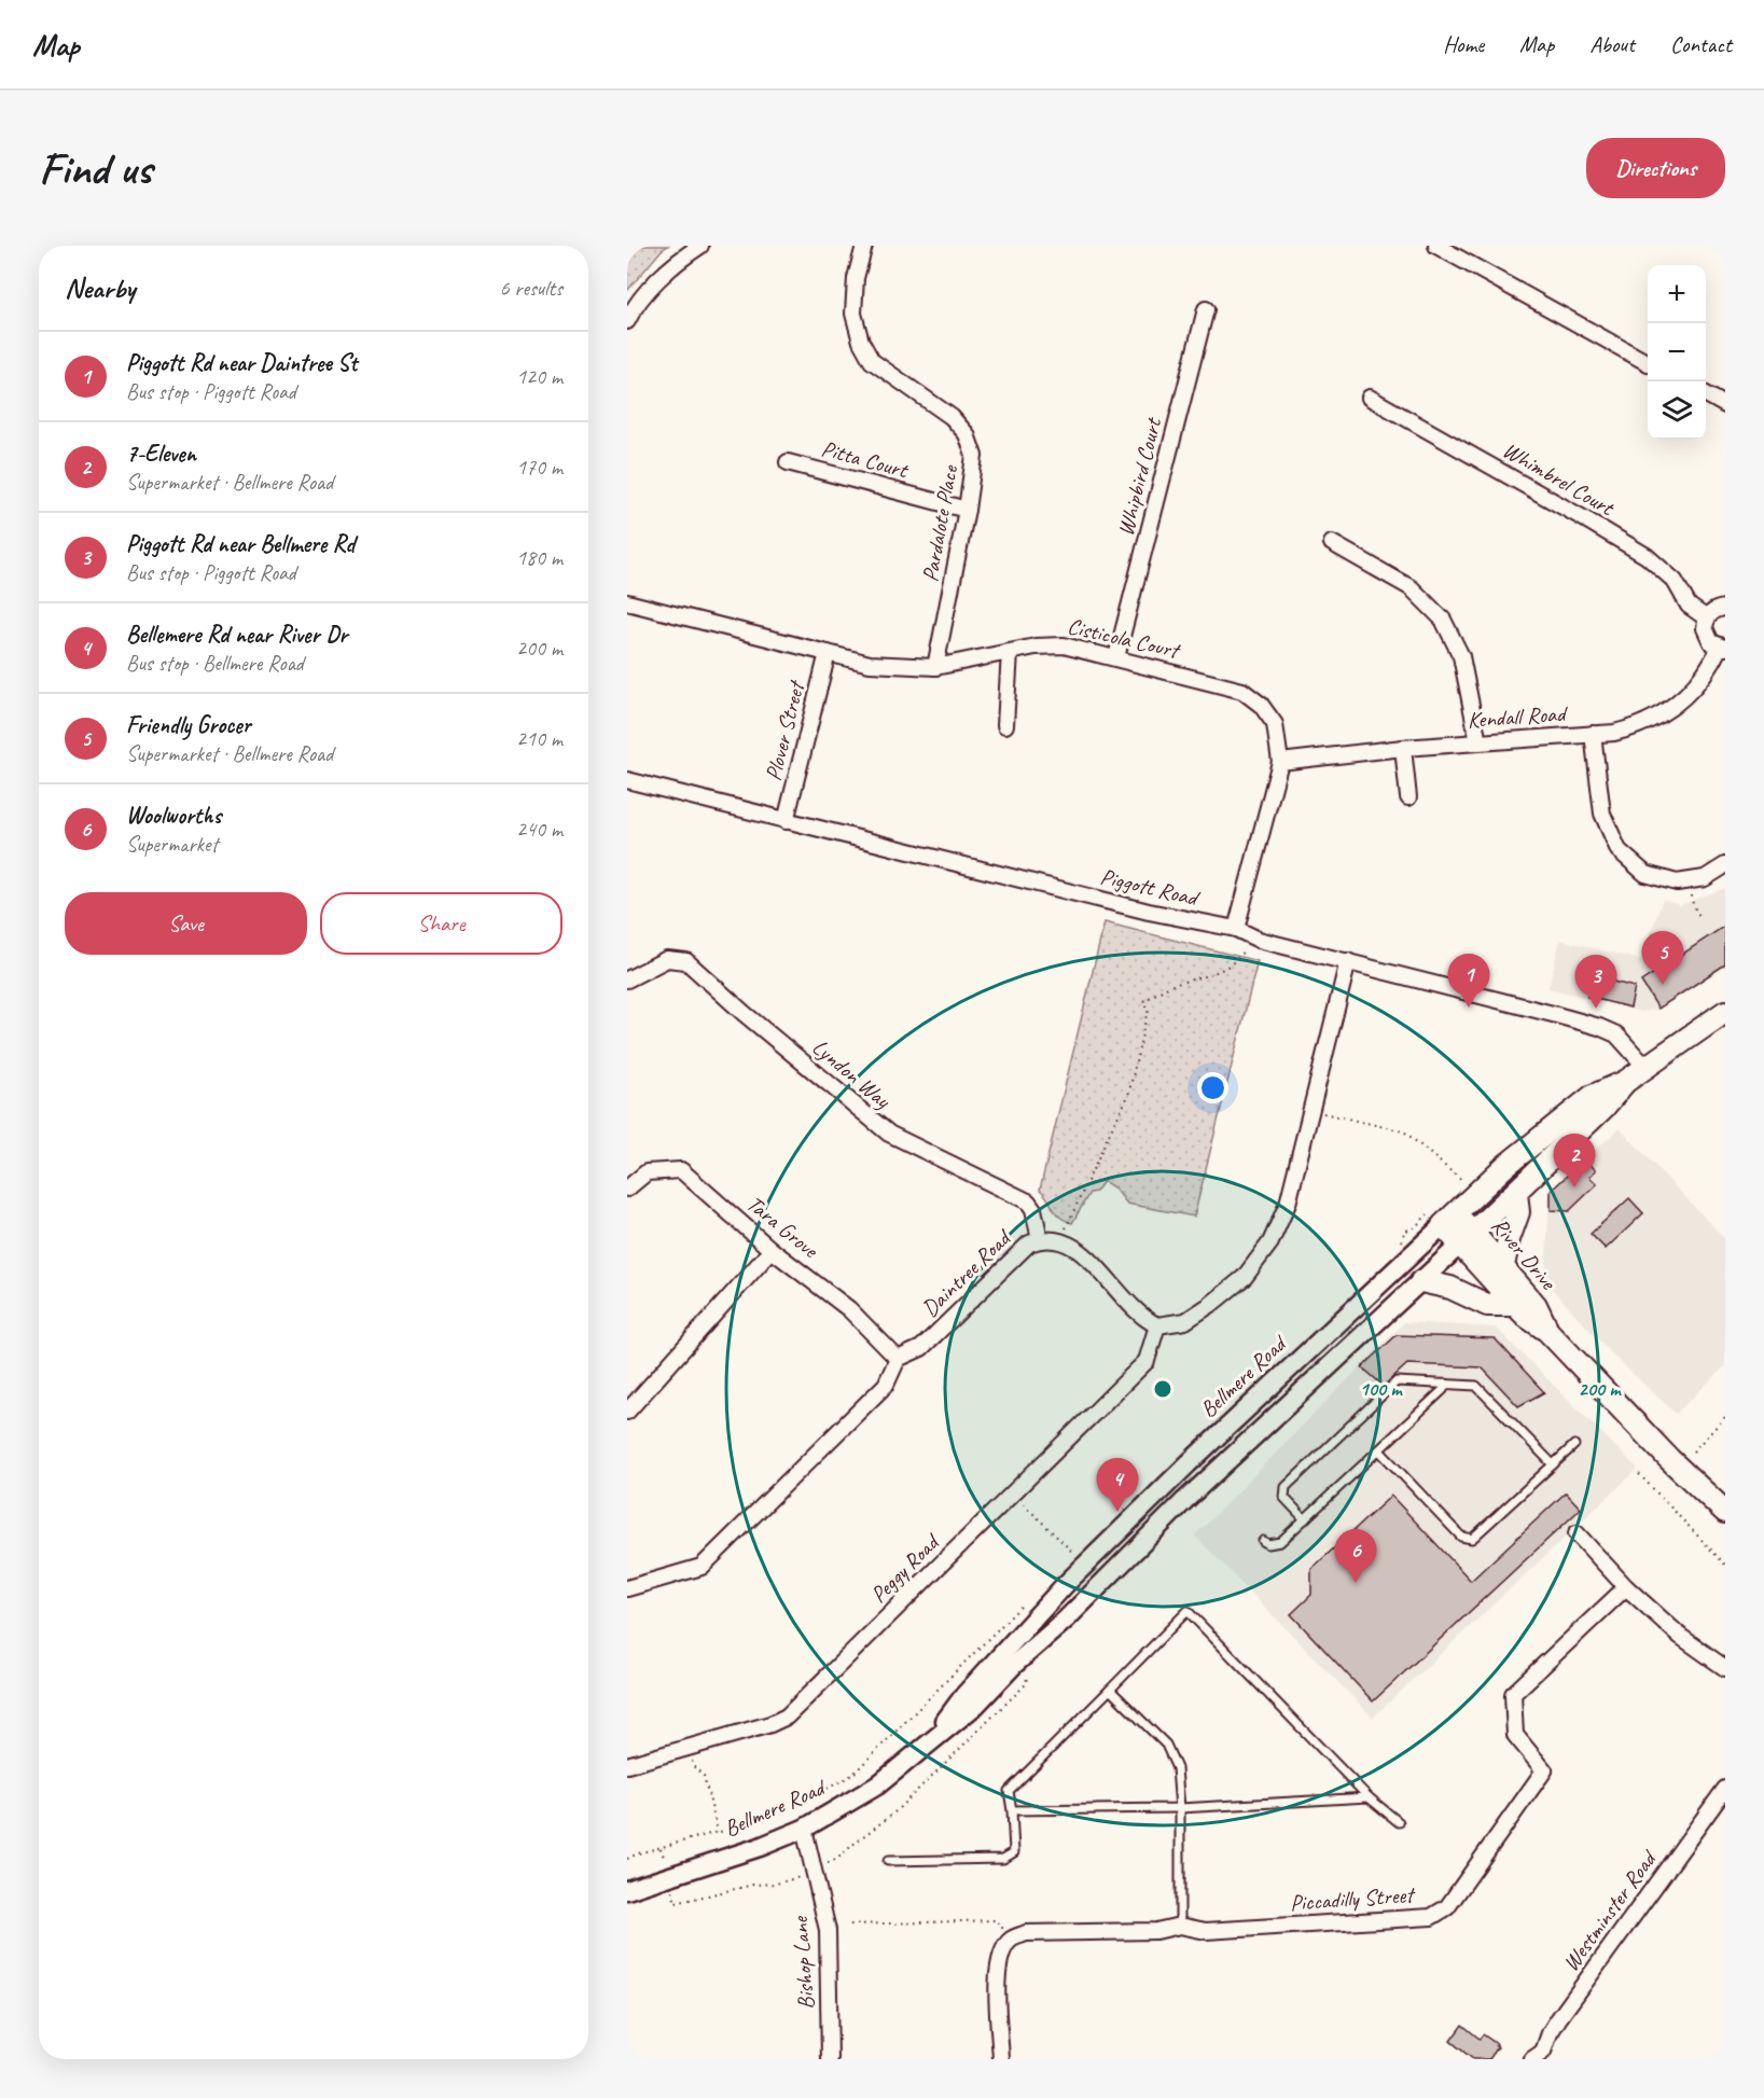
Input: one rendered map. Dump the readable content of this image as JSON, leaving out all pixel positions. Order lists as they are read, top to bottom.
{
  "streets": {
    "main road": ["River Drive", "Bellmere Road"],
    "street": [
      "Pitta Court",
      "Whipbird Court",
      "Whimbrel Court",
      "Pardalote Place",
      "Cisticola Court",
      "Kendall Road",
      "Plover Street",
      "Piggott Road",
      "Lyndon Way",
      "Tara Grove",
      "Daintree Road",
      "Peggy Road",
      "Piccadilly Street",
      "Westminster Road",
      "Bishop Lane"
    ]
  },
  "crossings": [
    ["Pitta Court", "Pardalote Place"],
    ["Whipbird Court", "Cisticola Court"],
    ["Pardalote Place", "Cisticola Court"],
    ["Cisticola Court", "Kendall Road"],
    ["Cisticola Court", "Plover Street"],
    ["Cisticola Court", "Piggott Road"],
    ["Plover Street", "Piggott Road"],
    ["Piggott Road", "Bellmere Road"],
    ["Lyndon Way", "Daintree Road"],
    ["Tara Grove", "Daintree Road"],
    ["River Drive", "Bellmere Road"],
    ["Bellmere Road", "Bishop Lane"]
  ],
  "page": {
    "header": "Map",
    "nav": [
      "Home",
      "Map",
      "About",
      "Contact"
    ],
    "buttons": [
      "Directions",
      ["Save", "Share"]
    ],
    "title": "Find us",
    "heading": ["Nearby", "6 results"],
    "map_buttons": ["+", "−"],
    "list": [
      {
        "mark": "1",
        "name": "Piggott Rd near Daintree St",
        "note": "Bus stop · Piggott Road",
        "value": "120 m"
      },
      {
        "mark": "2",
        "name": "7-Eleven",
        "note": "Supermarket · Bellmere Road",
        "value": "170 m"
      },
      {
        "mark": "3",
        "name": "Piggott Rd near Bellmere Rd",
        "note": "Bus stop · Piggott Road",
        "value": "180 m"
      },
      {
        "mark": "4",
        "name": "Bellemere Rd near River Dr",
        "note": "Bus stop · Bellmere Road",
        "value": "200 m"
      },
      {
        "mark": "5",
        "name": "Friendly Grocer",
        "note": "Supermarket · Bellmere Road",
        "value": "210 m"
      },
      {
        "mark": "6",
        "name": "Woolworths",
        "note": "Supermarket",
        "value": "240 m"
      }
    ],
    "pins": [
      "5",
      "1",
      "3",
      "2",
      "4",
      "6"
    ]
  },
  "rings": ["100 m", "200 m"]
}
